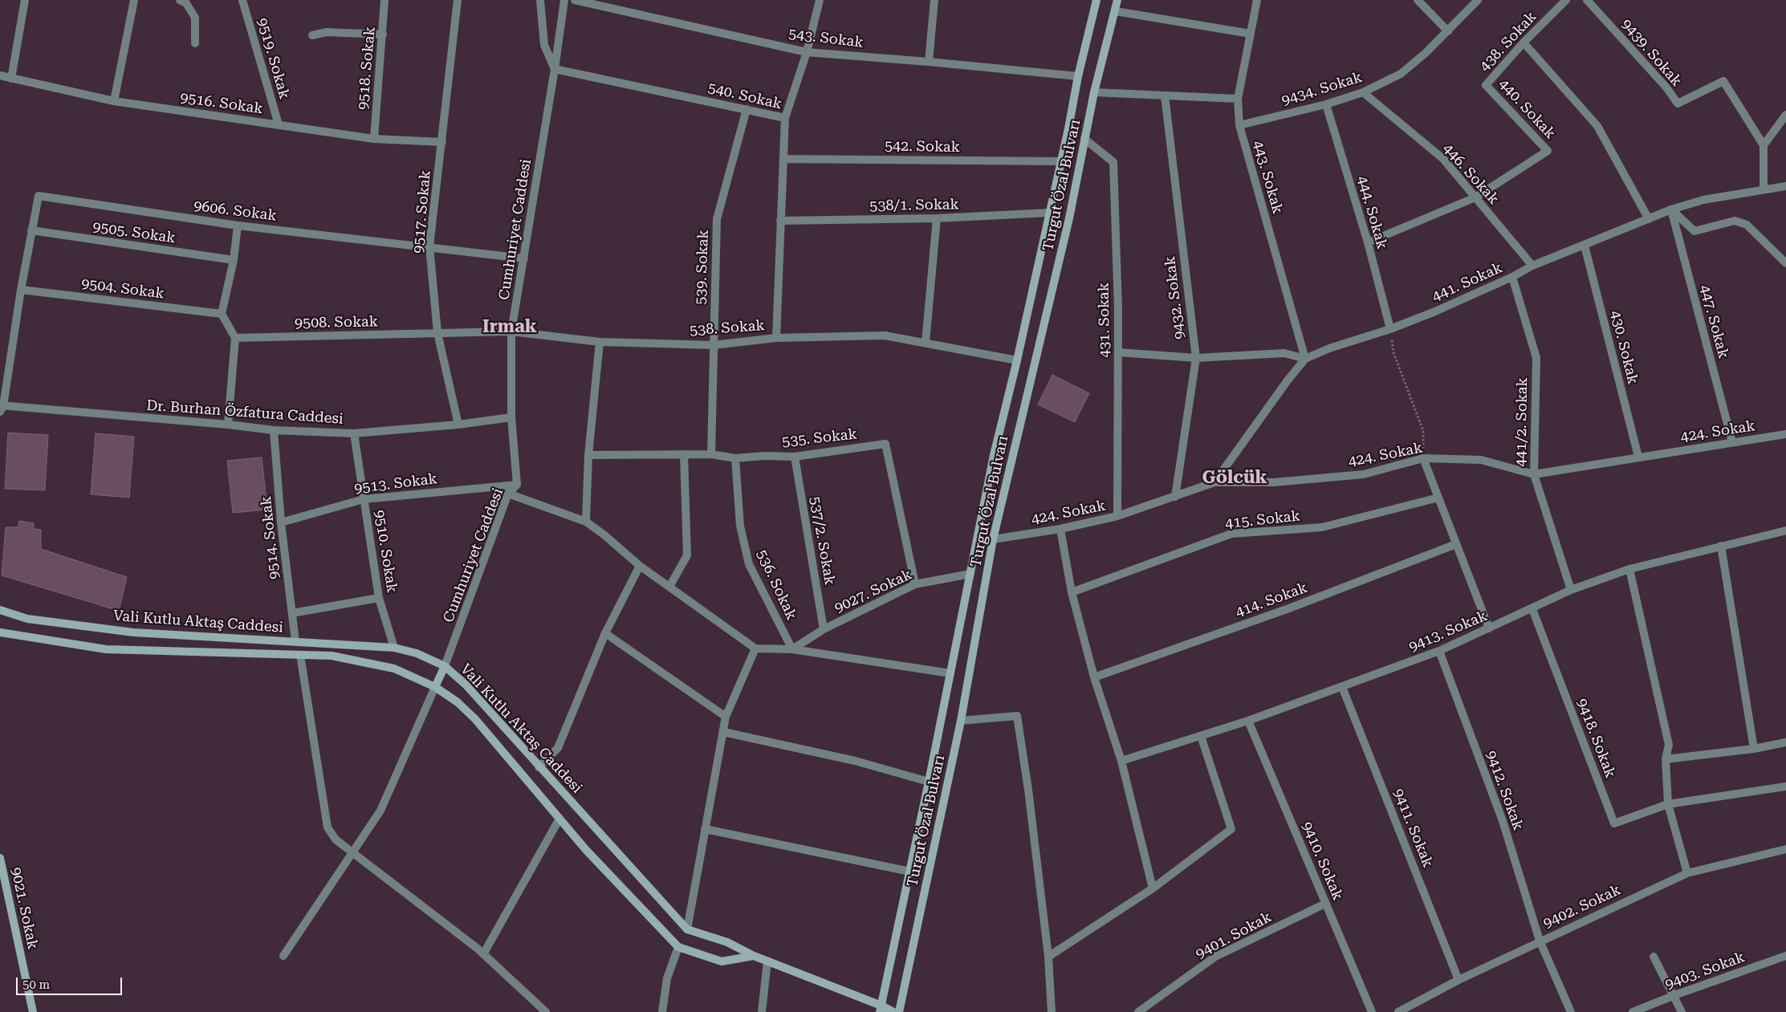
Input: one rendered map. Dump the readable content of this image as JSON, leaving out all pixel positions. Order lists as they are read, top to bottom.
{
  "streets": {
    "street": [
      "543. Sokak",
      "438. Sokak",
      "9439. Sokak",
      "9519. Sokak",
      "9518. Sokak",
      "9434. Sokak",
      "540. Sokak",
      "9516. Sokak",
      "440. Sokak",
      "542. Sokak",
      "446. Sokak",
      "443. Sokak",
      "Turgut Özal Bulvarı",
      "538/1. Sokak",
      "9606. Sokak",
      "9517. Sokak",
      "444. Sokak",
      "Cumhuriyet Caddesi",
      "9505. Sokak",
      "539. Sokak",
      "441. Sokak",
      "9504. Sokak",
      "9432. Sokak",
      "431. Sokak",
      "447. Sokak",
      "9508. Sokak",
      "538. Sokak",
      "430. Sokak",
      "Dr. Burhan Özfatura Caddesi",
      "441/2. Sokak",
      "424. Sokak",
      "535. Sokak",
      "9513. Sokak",
      "415. Sokak",
      "9514. Sokak",
      "537/2. Sokak",
      "9510. Sokak",
      "536. Sokak",
      "9027. Sokak",
      "414. Sokak",
      "Vali Kutlu Aktaş Caddesi",
      "9413. Sokak",
      "9418. Sokak",
      "9412. Sokak",
      "9411. Sokak",
      "9410. Sokak",
      "9402. Sokak",
      "9021. Sokak",
      "9401. Sokak",
      "9403. Sokak"
    ]
  },
  "crossings": [
    ["543. Sokak", "Turgut Özal Bulvarı"],
    ["438. Sokak", "440. Sokak"],
    ["9519. Sokak", "9516. Sokak"],
    ["9518. Sokak", "9516. Sokak"],
    ["9434. Sokak", "446. Sokak"],
    ["9434. Sokak", "443. Sokak"],
    ["9434. Sokak", "444. Sokak"],
    ["540. Sokak", "542. Sokak"],
    ["540. Sokak", "538/1. Sokak"],
    ["540. Sokak", "Cumhuriyet Caddesi"],
    ["540. Sokak", "539. Sokak"],
    ["540. Sokak", "538. Sokak"],
    ["9516. Sokak", "9517. Sokak"],
    ["440. Sokak", "446. Sokak"],
    ["542. Sokak", "Turgut Özal Bulvarı"],
    ["446. Sokak", "441. Sokak"],
    ["443. Sokak", "441. Sokak"],
    ["Turgut Özal Bulvarı", "538/1. Sokak"],
    ["Turgut Özal Bulvarı", "431. Sokak"],
    ["Turgut Özal Bulvarı", "538. Sokak"],
    ["Turgut Özal Bulvarı", "424. Sokak"],
    ["Turgut Özal Bulvarı", "9027. Sokak"],
    ["Turgut Özal Bulvarı", "Vali Kutlu Aktaş Caddesi"],
    ["9606. Sokak", "9517. Sokak"],
    ["9606. Sokak", "Cumhuriyet Caddesi"],
    ["9606. Sokak", "9505. Sokak"],
    ["9517. Sokak", "9508. Sokak"],
    ["9517. Sokak", "538. Sokak"],
    ["9517. Sokak", "Dr. Burhan Özfatura Caddesi"],
    ["444. Sokak", "441. Sokak"],
    ["Cumhuriyet Caddesi", "538. Sokak"],
    ["Cumhuriyet Caddesi", "Dr. Burhan Özfatura Caddesi"],
    ["Cumhuriyet Caddesi", "9513. Sokak"],
    ["Cumhuriyet Caddesi", "Vali Kutlu Aktaş Caddesi"],
    ["539. Sokak", "538. Sokak"],
    ["539. Sokak", "535. Sokak"],
    ["441. Sokak", "447. Sokak"],
    ["441. Sokak", "430. Sokak"],
    ["441. Sokak", "441/2. Sokak"],
    ["441. Sokak", "424. Sokak"],
    ["9432. Sokak", "424. Sokak"],
    ["431. Sokak", "424. Sokak"],
    ["447. Sokak", "424. Sokak"],
    ["9508. Sokak", "538. Sokak"],
    ["430. Sokak", "424. Sokak"],
    ["Dr. Burhan Özfatura Caddesi", "9514. Sokak"],
    ["Dr. Burhan Özfatura Caddesi", "9510. Sokak"],
    ["441/2. Sokak", "424. Sokak"],
    ["441/2. Sokak", "9413. Sokak"],
    ["535. Sokak", "537/2. Sokak"],
    ["535. Sokak", "536. Sokak"],
    ["535. Sokak", "9027. Sokak"],
    ["9513. Sokak", "9514. Sokak"],
    ["9513. Sokak", "9510. Sokak"],
    ["9514. Sokak", "Vali Kutlu Aktaş Caddesi"],
    ["537/2. Sokak", "9027. Sokak"],
    ["9510. Sokak", "Vali Kutlu Aktaş Caddesi"],
    ["536. Sokak", "9027. Sokak"],
    ["9413. Sokak", "9418. Sokak"],
    ["9413. Sokak", "9412. Sokak"],
    ["9413. Sokak", "9411. Sokak"],
    ["9413. Sokak", "9410. Sokak"],
    ["9412. Sokak", "9402. Sokak"],
    ["9411. Sokak", "9402. Sokak"],
    ["9410. Sokak", "9401. Sokak"]
  ],
  "districts": ["Irmak", "Gölcük"],
  "scale_bar": "50 m"
}
